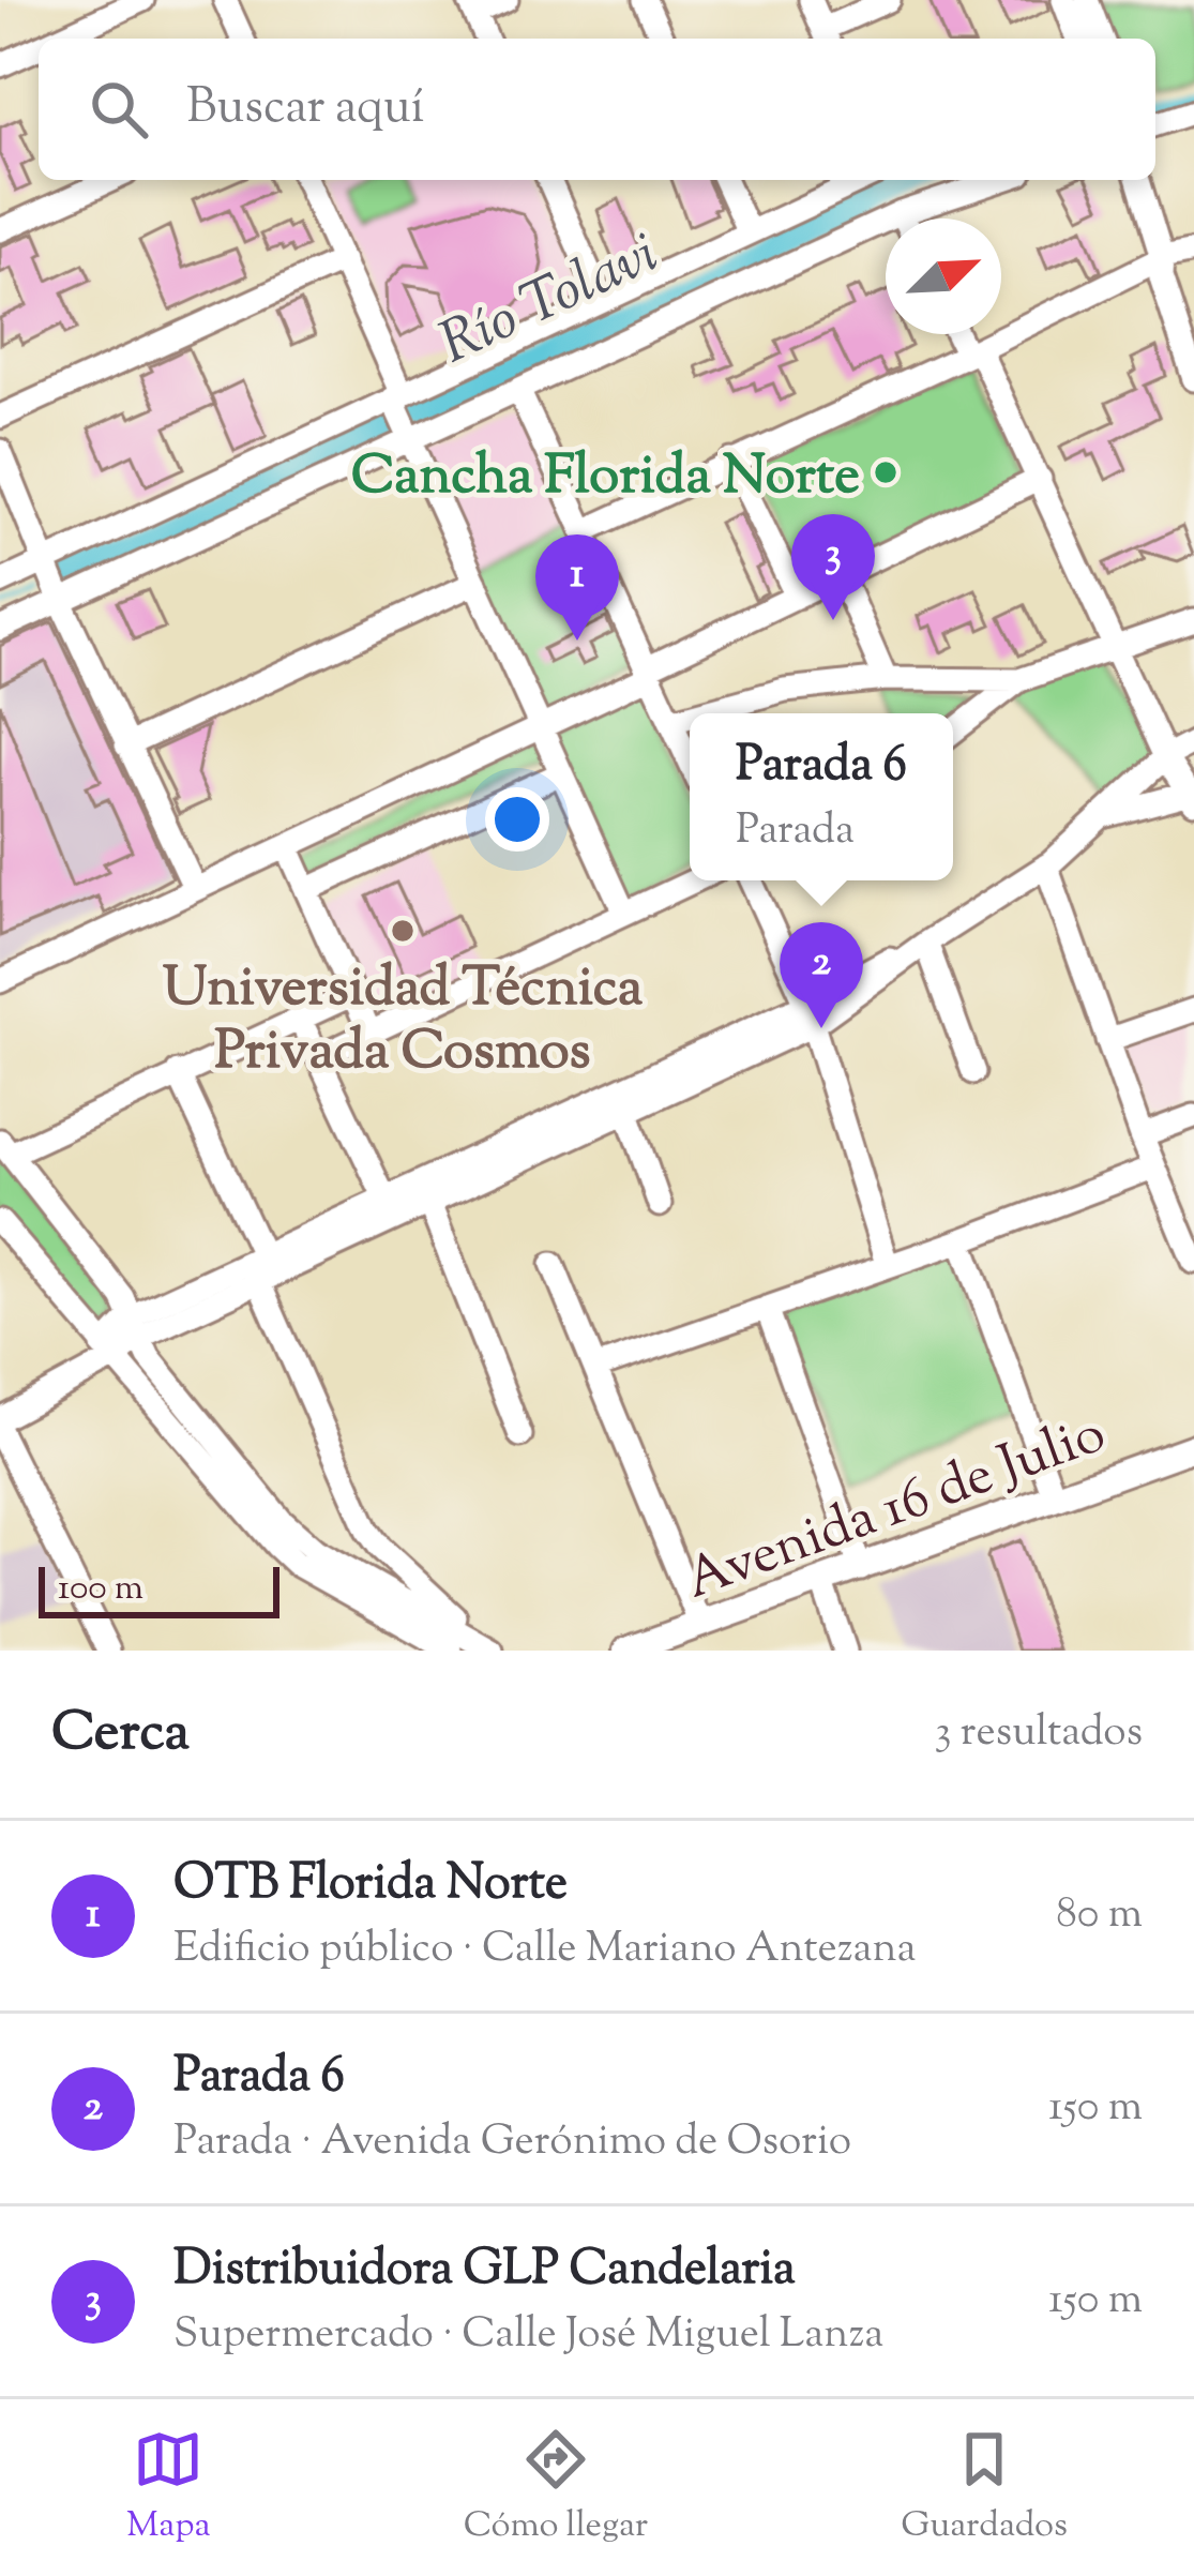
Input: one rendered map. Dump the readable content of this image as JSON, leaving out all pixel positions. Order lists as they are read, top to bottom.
{
  "streets": {
    "main road": ["Avenida 16 de Julio"]
  },
  "water": ["Río Tolavi"],
  "places": ["Cancha Florida Norte", "Universidad Técnica Privada Cosmos"],
  "scale_bar": "100 m",
  "north": "top right",
  "page": {
    "search": "Buscar aquí",
    "pins": ["3", "1", "2"],
    "popup": ["Parada 6", "Parada"],
    "scale": "100 m",
    "heading": ["Cerca", "3 resultados"],
    "list": [
      {
        "mark": "1",
        "name": "OTB Florida Norte",
        "note": "Edificio público · Calle Mariano Antezana",
        "value": "80 m"
      },
      {
        "mark": "2",
        "name": "Parada 6",
        "note": "Parada · Avenida Gerónimo de Osorio",
        "value": "150 m"
      },
      {
        "mark": "3",
        "name": "Distribuidora GLP Candelaria",
        "note": "Supermercado · Calle José Miguel Lanza",
        "value": "150 m"
      }
    ],
    "nav": ["Mapa", "Cómo llegar", "Guardados"]
  }
}
